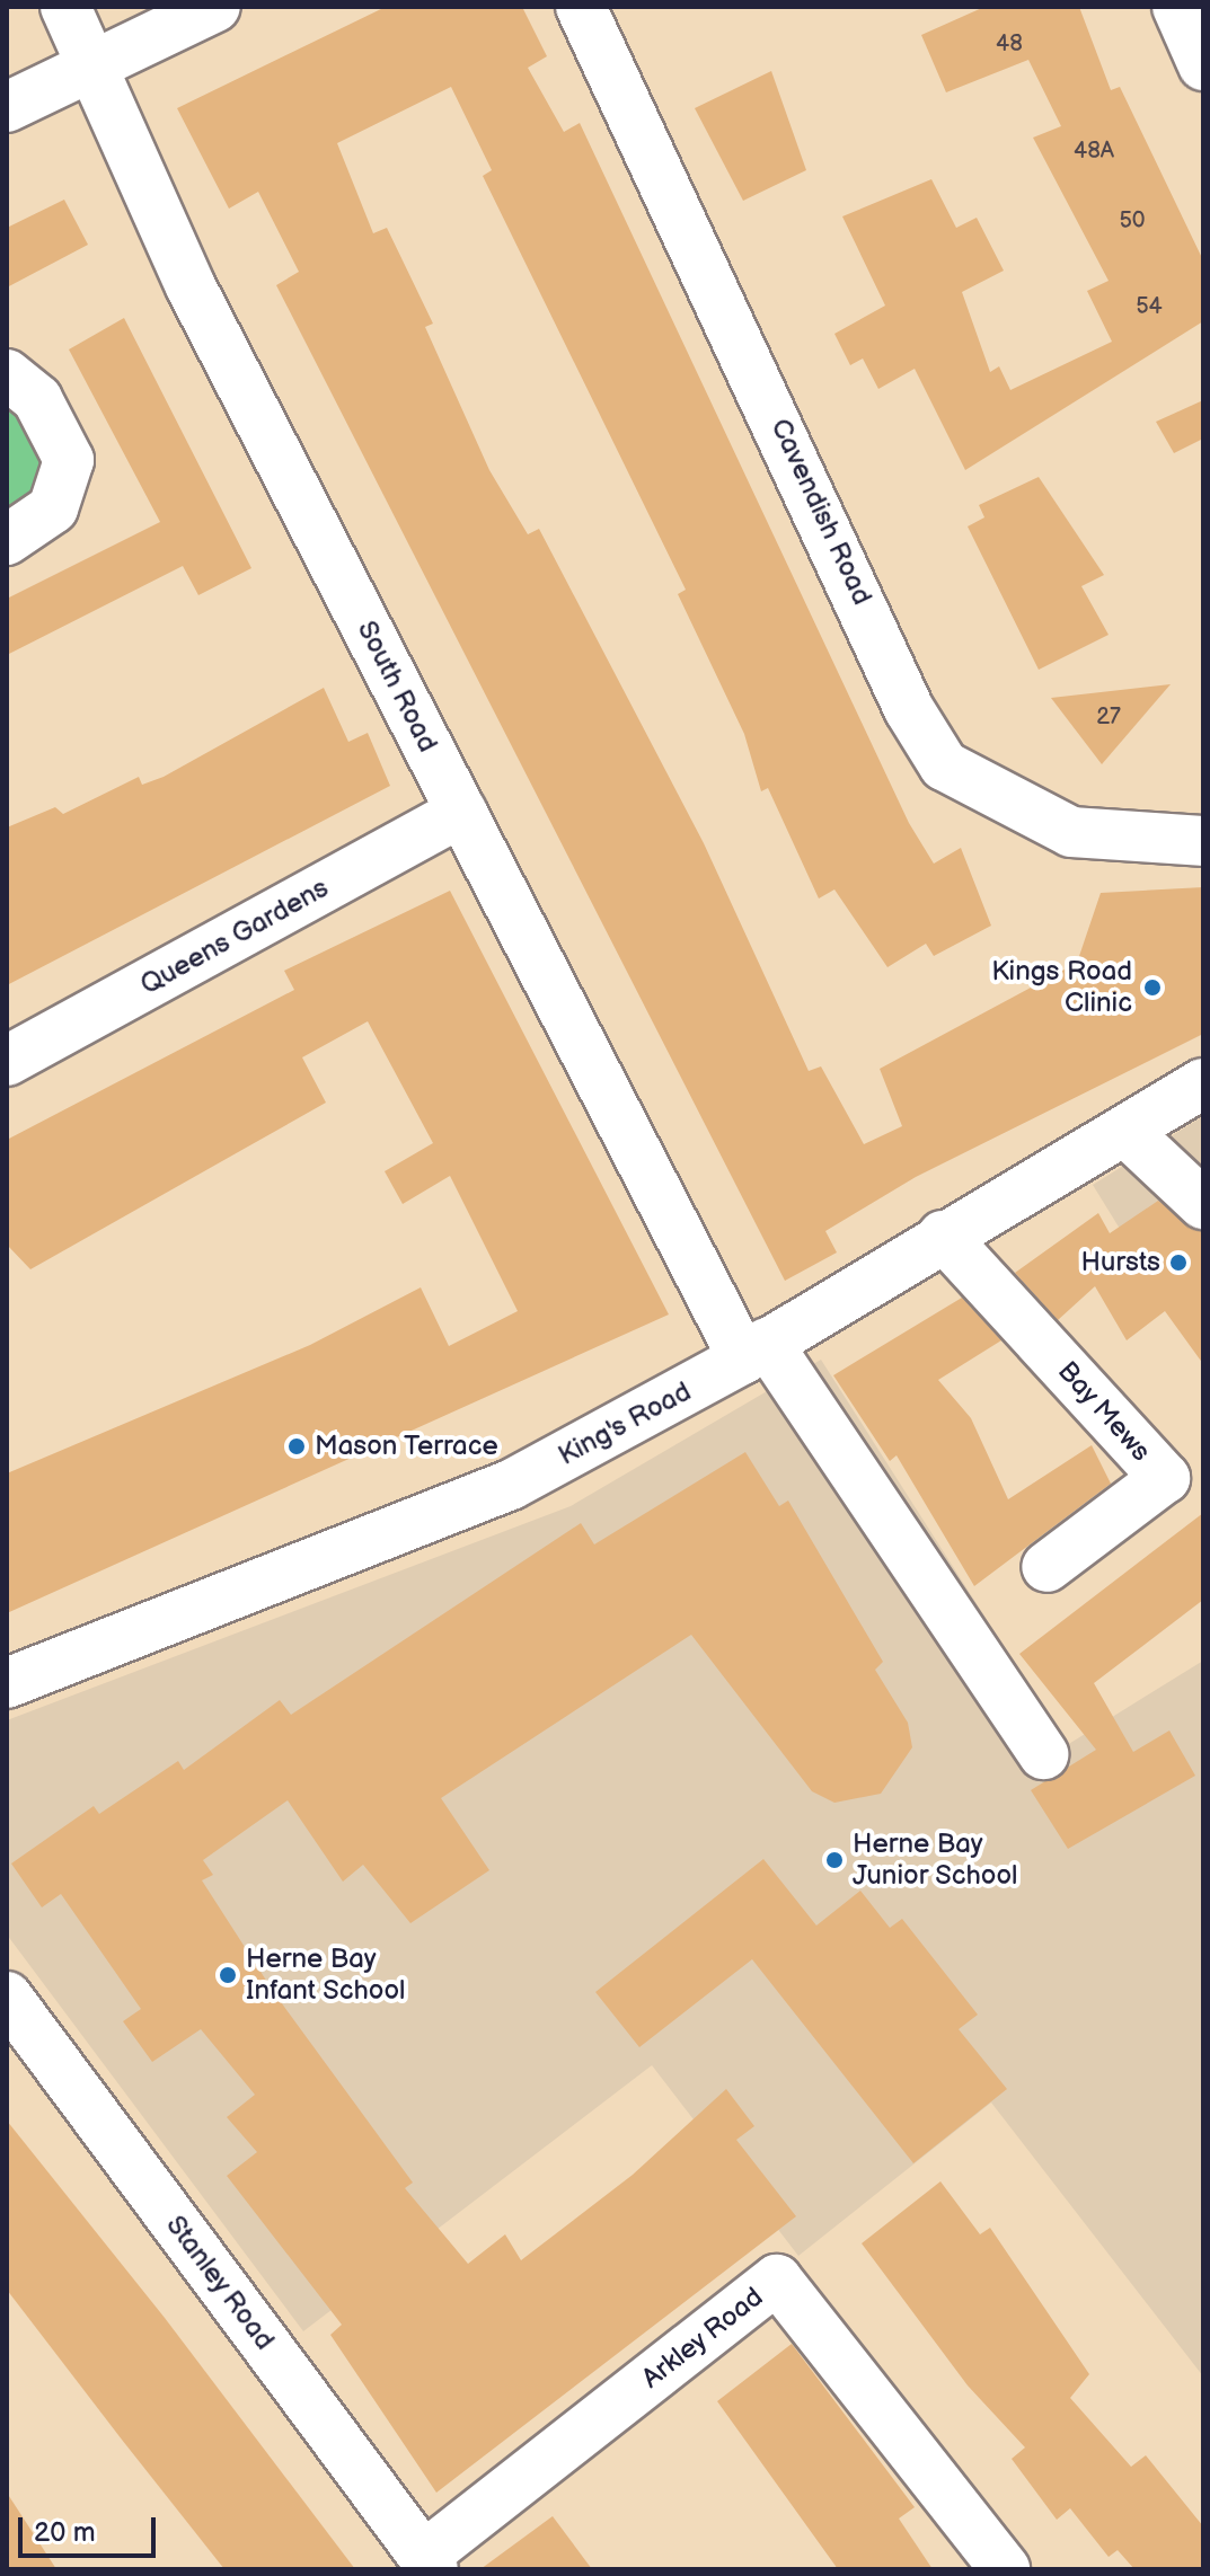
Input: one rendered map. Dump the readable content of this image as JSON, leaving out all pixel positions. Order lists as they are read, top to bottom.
{
  "streets": {
    "street": [
      "Cavendish Road",
      "South Road",
      "Queens Gardens",
      "Bay Mews",
      "King's Road",
      "Stanley Road",
      "Arkley Road"
    ]
  },
  "crossings": [
    ["South Road", "Queens Gardens"],
    ["South Road", "King's Road"],
    ["Bay Mews", "King's Road"],
    ["Stanley Road", "Arkley Road"]
  ],
  "places": [
    "Kings Road Clinic",
    "Hursts",
    "Mason Terrace",
    "Herne Bay Junior School",
    "Herne Bay Infant School"
  ],
  "house_numbers": [
    "48",
    "48A",
    "50",
    "54",
    "27"
  ],
  "scale_bar": "20 m"
}
